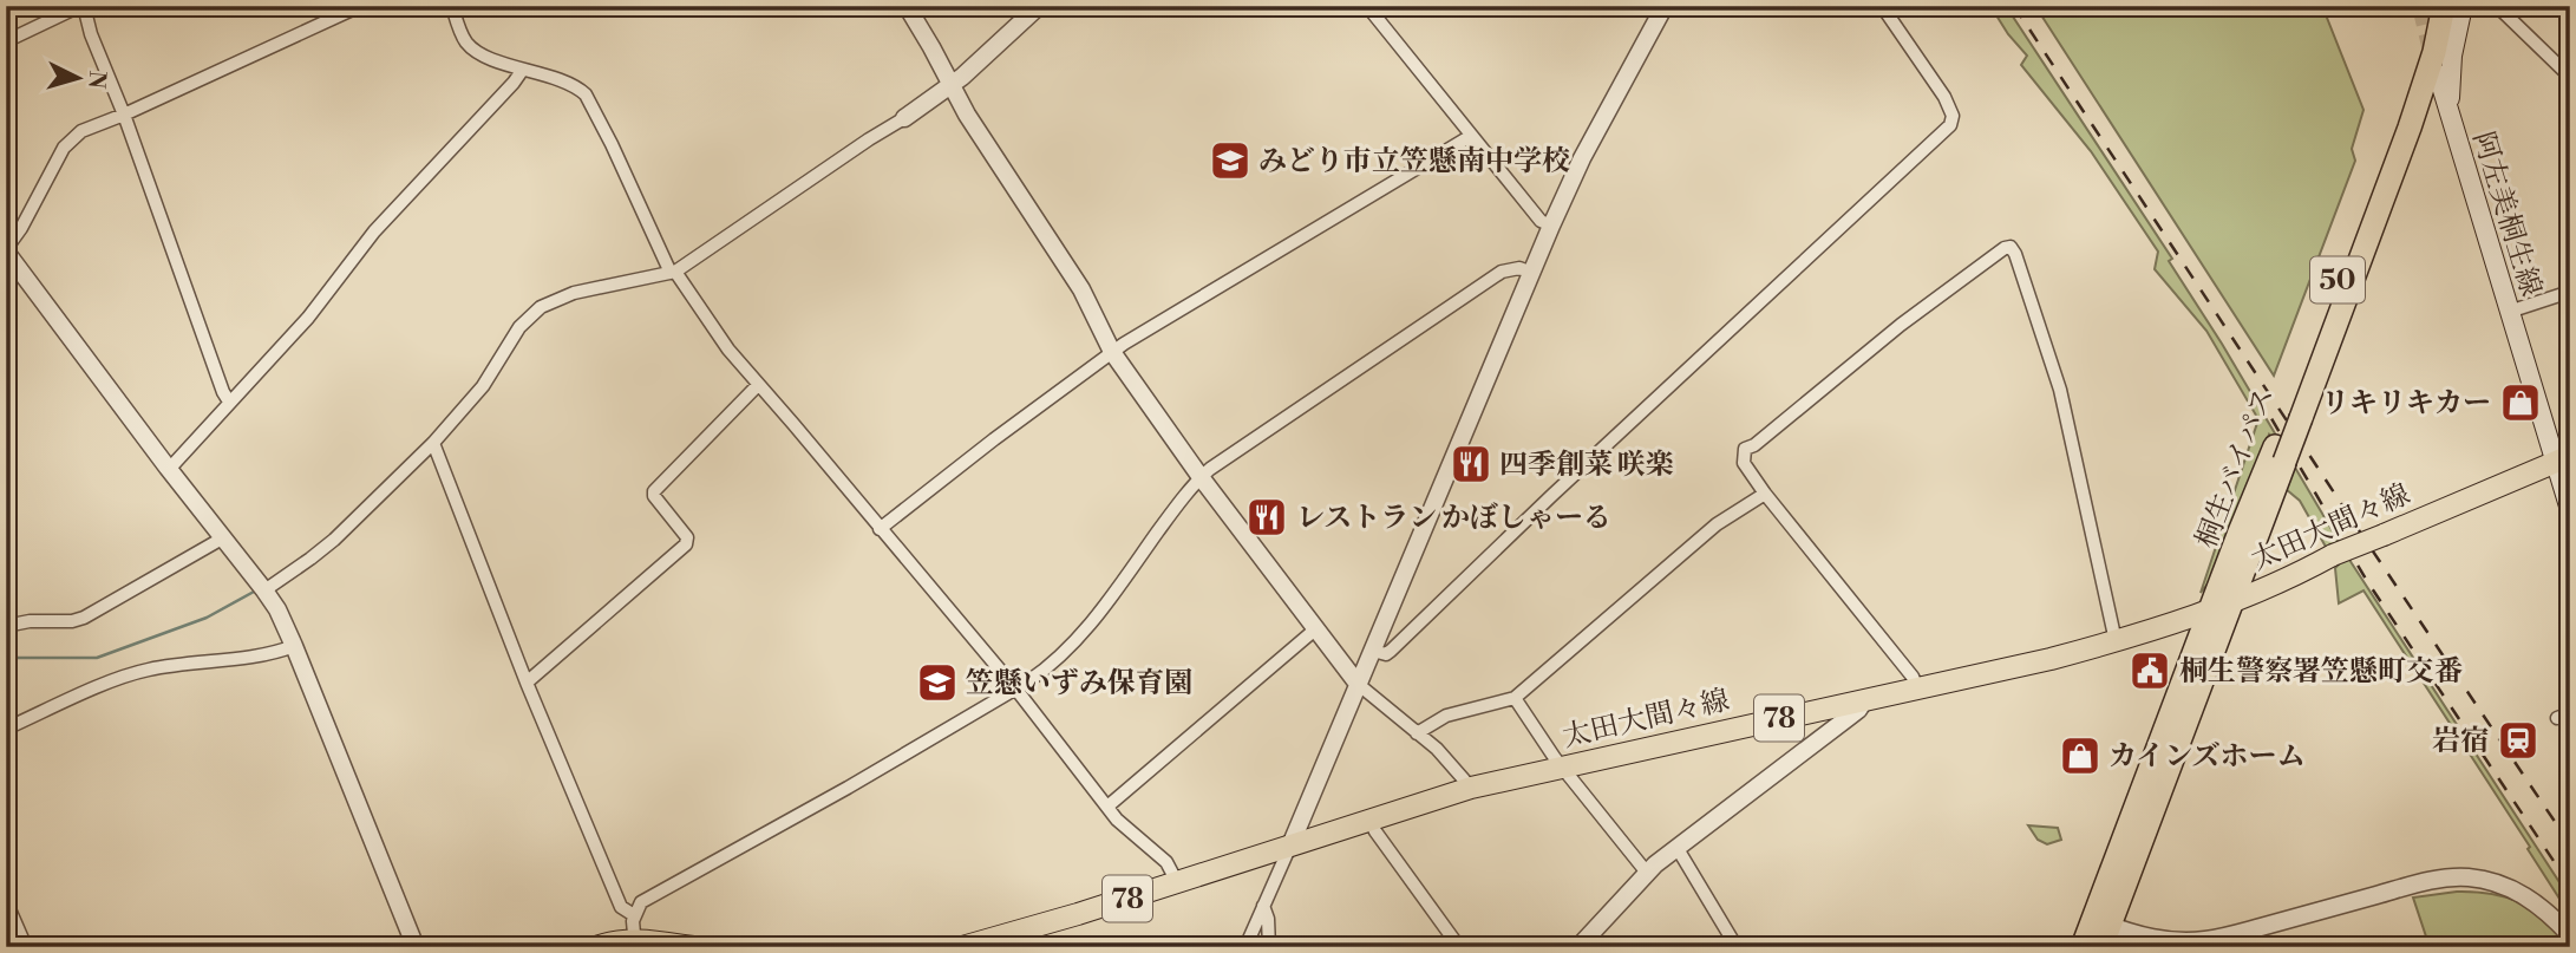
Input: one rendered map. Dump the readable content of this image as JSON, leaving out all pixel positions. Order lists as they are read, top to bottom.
{
  "streets": {
    "highway": ["50", "桐生バイパス"],
    "main road": ["阿左美桐生線", "太田大間々線", "78"]
  },
  "crossings": [
    ["阿左美桐生線", "太田大間々線"],
    ["桐生バイパス", "太田大間々線"]
  ],
  "places": {
    "school or university": ["みどり市立笠懸南中学校", "笠懸いずみ保育園"],
    "shop": ["リキリキカー", "カインズホーム"],
    "restaurant": ["四季創菜 咲楽", "レストラン かぼしゃーる"],
    "public building": ["桐生警察署笠懸町交番"],
    "station": ["岩宿"]
  },
  "north": "right"
}
